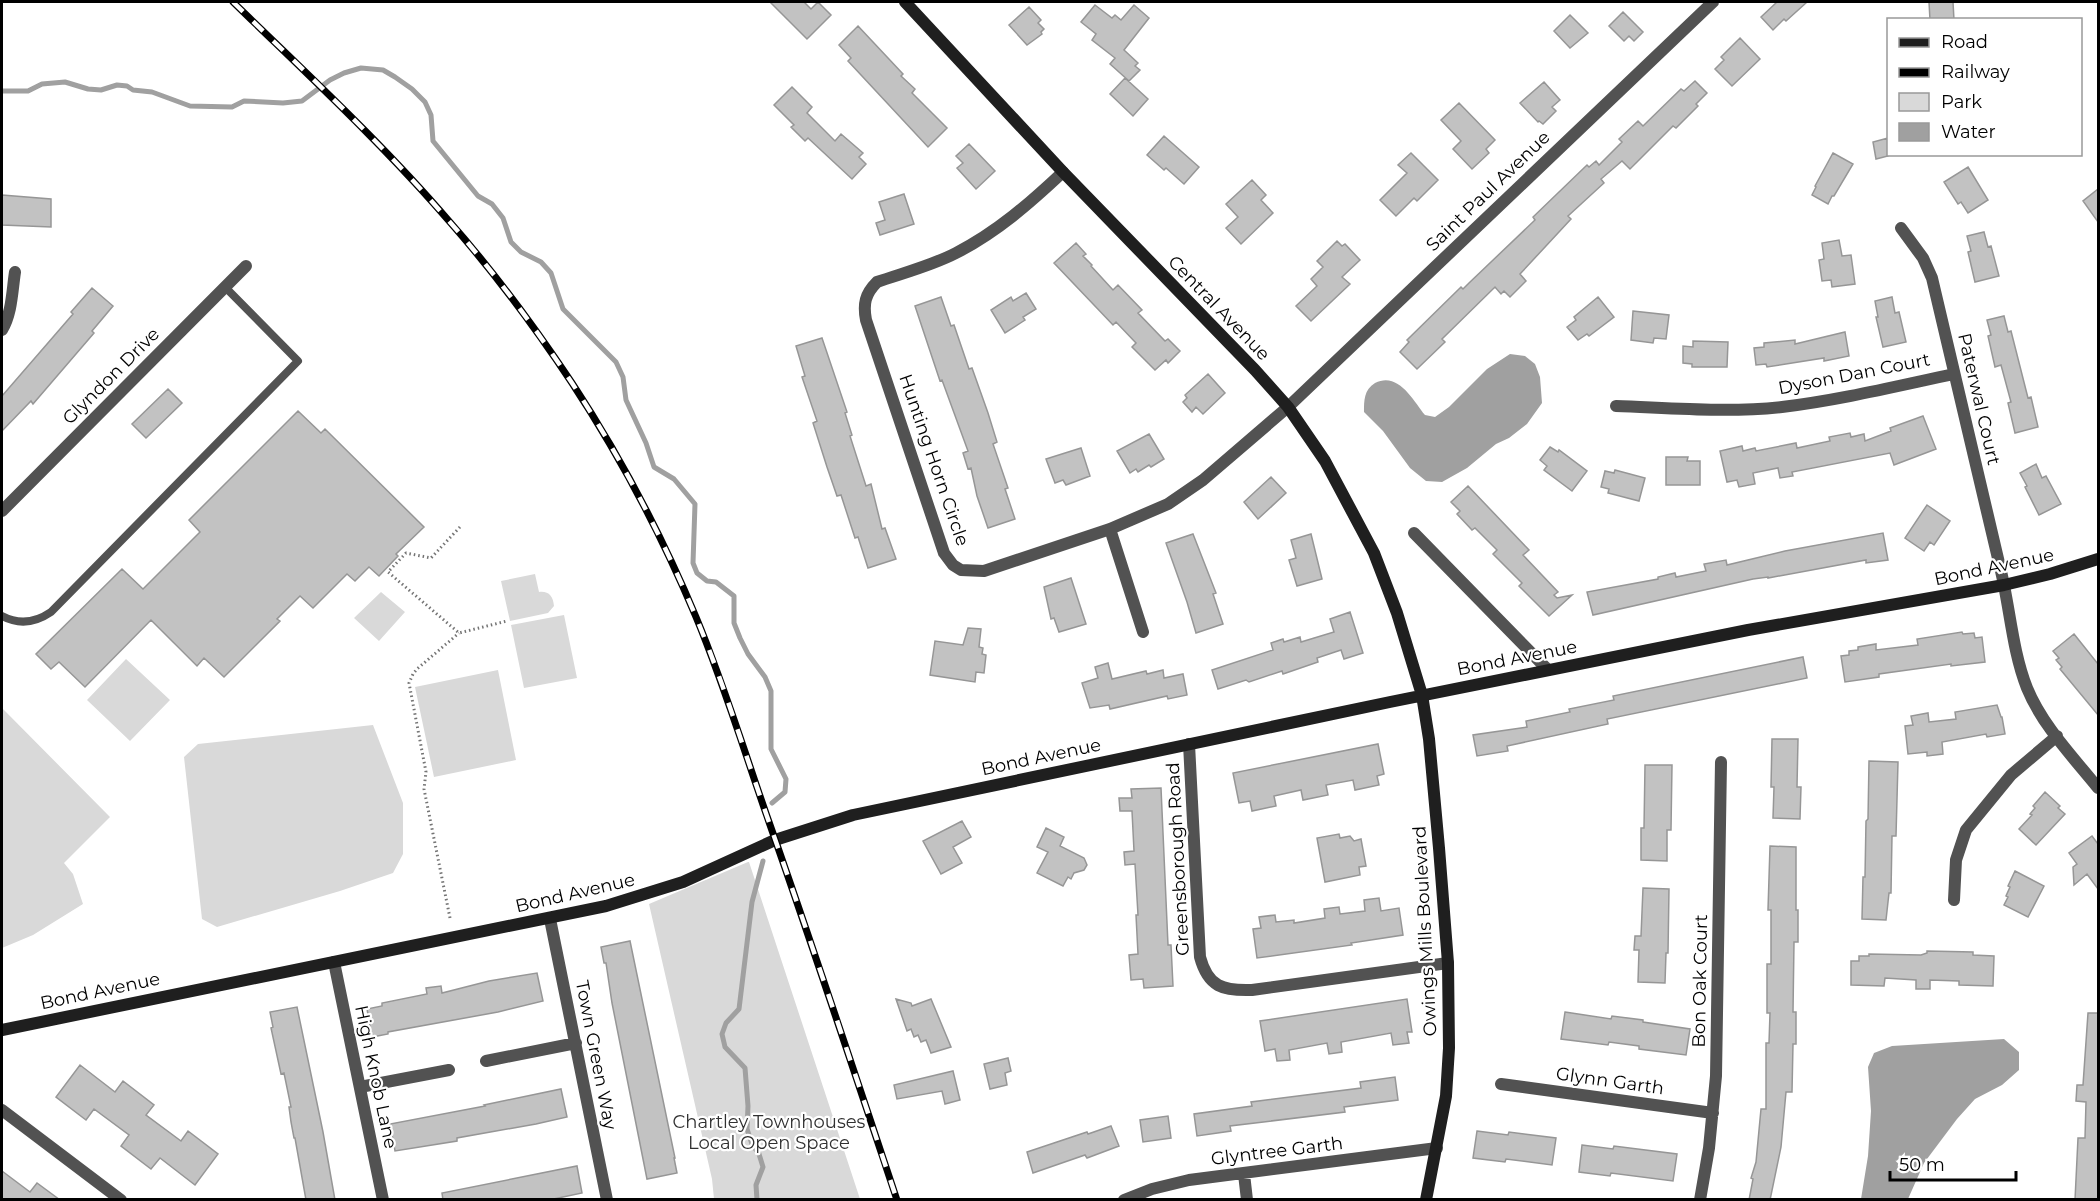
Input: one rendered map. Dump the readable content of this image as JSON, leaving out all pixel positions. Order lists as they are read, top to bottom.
{
  "streets": {
    "street": [
      "Saint Paul Avenue",
      "Central Avenue",
      "Dyson Dan Court",
      "Glyndon Drive",
      "Paterwal Court",
      "Hunting Horn Circle",
      "Bond Avenue",
      "Greensborough Road",
      "Owings Mills Boulevard",
      "Bon Oak Court",
      "Town Green Way",
      "High Knob Lane",
      "Glynn Garth",
      "Glyntree Garth"
    ]
  },
  "crossings": [
    ["Saint Paul Avenue", "Central Avenue"],
    ["Saint Paul Avenue", "Hunting Horn Circle"],
    ["Central Avenue", "Hunting Horn Circle"],
    ["Central Avenue", "Bond Avenue"],
    ["Central Avenue", "Owings Mills Boulevard"],
    ["Dyson Dan Court", "Paterwal Court"],
    ["Paterwal Court", "Bond Avenue"],
    ["Bond Avenue", "Greensborough Road"],
    ["Bond Avenue", "Owings Mills Boulevard"],
    ["Bond Avenue", "Town Green Way"],
    ["Bond Avenue", "High Knob Lane"],
    ["Greensborough Road", "Owings Mills Boulevard"],
    ["Owings Mills Boulevard", "Glyntree Garth"],
    ["Bon Oak Court", "Glynn Garth"]
  ],
  "parks": ["Chartley Townhouses Local Open Space"],
  "legend": [
    "Road",
    "Railway",
    "Park",
    "Water"
  ],
  "scale_bar": "50 m"
}
